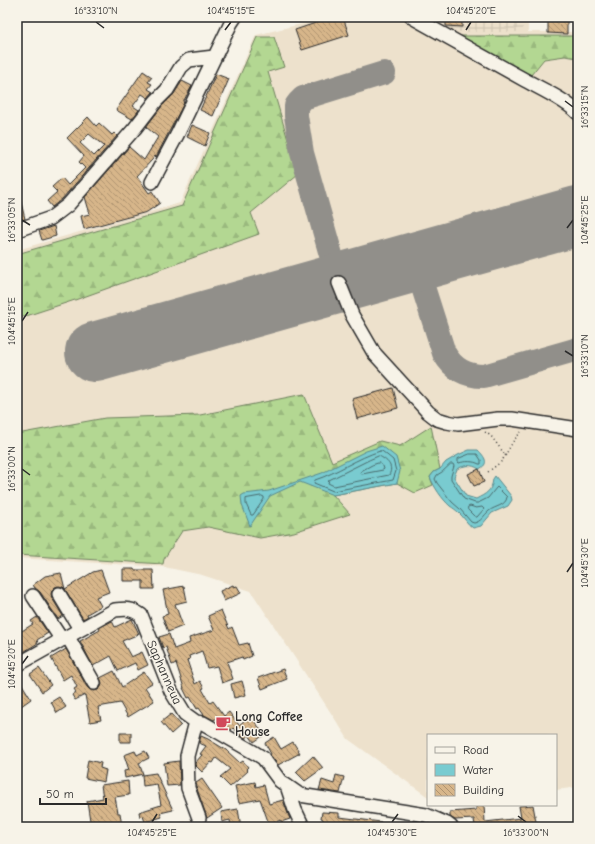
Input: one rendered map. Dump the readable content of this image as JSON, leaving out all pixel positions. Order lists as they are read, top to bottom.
{
  "streets": {
    "street": ["Saphanneua"]
  },
  "places": {
    "cafe": ["Long Coffee House"]
  },
  "legend": ["Road", "Water", "Building"],
  "scale_bar": "50 m",
  "coordinates": [
    "16°33'10\"N",
    "104°45'15\"E",
    "104°45'20\"E",
    "16°33'15\"N",
    "16°33'05\"N",
    "104°45'25\"E",
    "16°33'00\"N",
    "104°45'30\"E"
  ]
}
